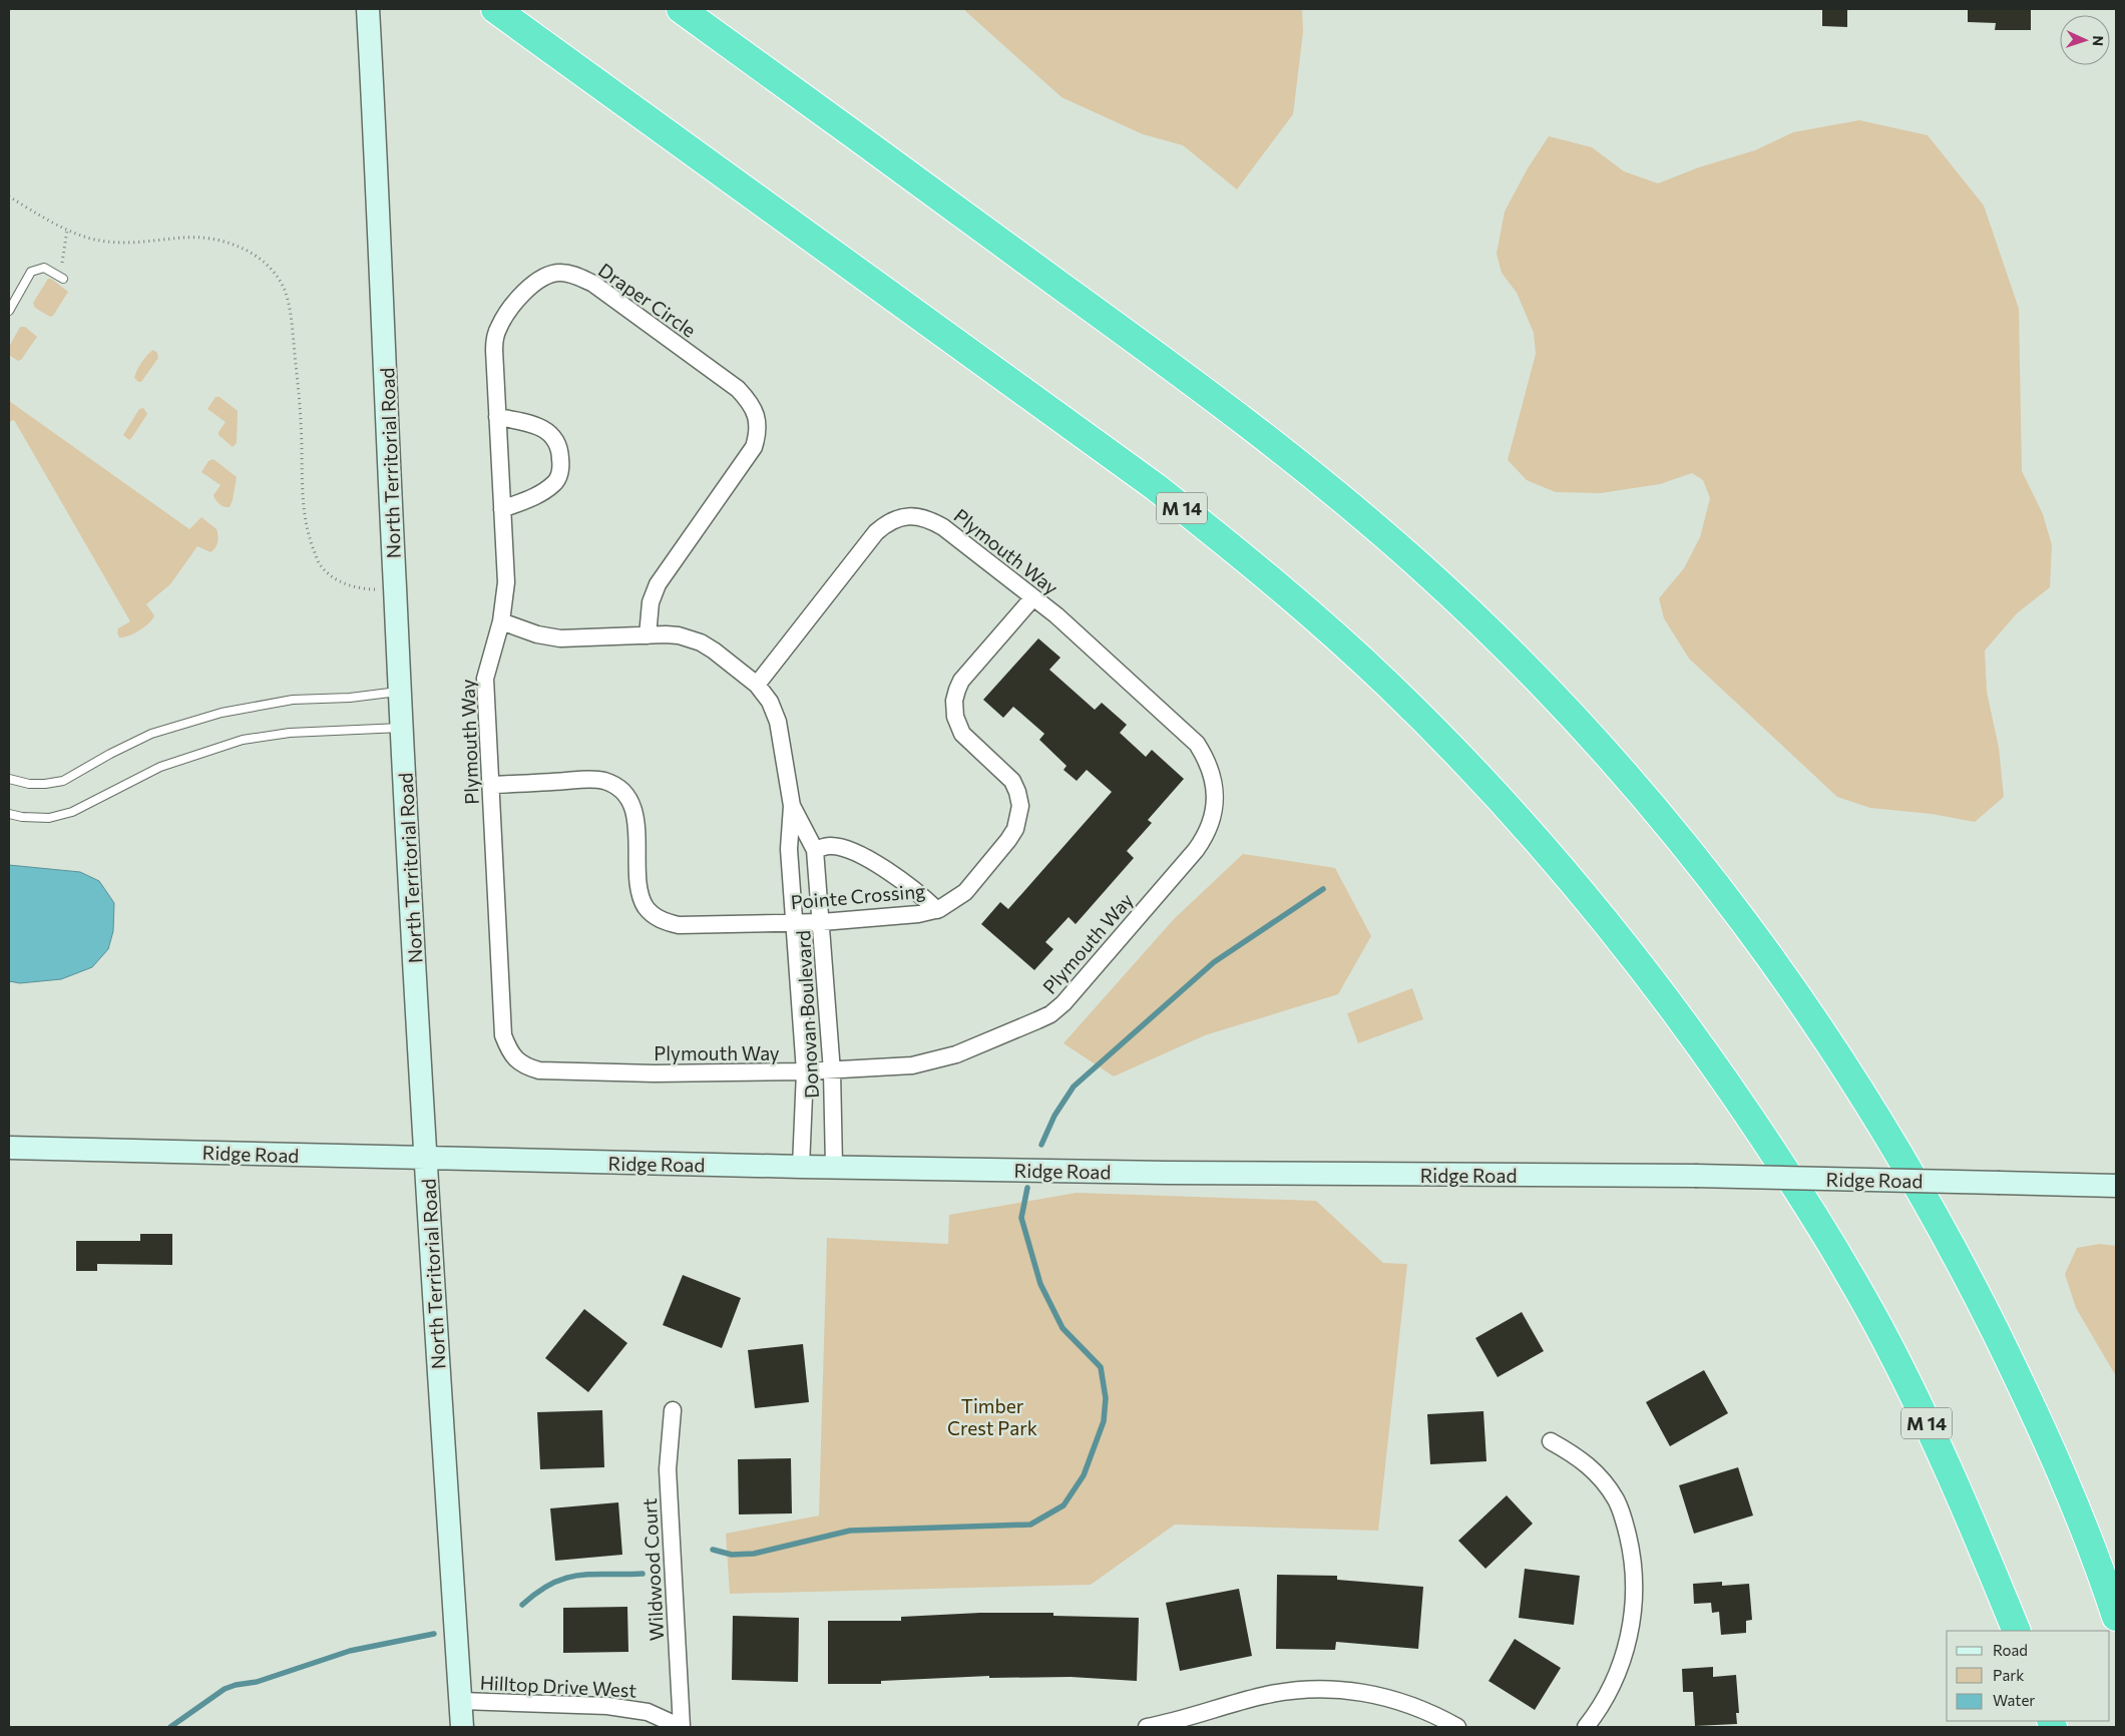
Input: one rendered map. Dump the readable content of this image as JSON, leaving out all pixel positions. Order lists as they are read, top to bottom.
{
  "streets": {
    "highway": ["M 14"],
    "street": [
      "Draper Circle",
      "North Territorial Road",
      "Plymouth Way",
      "Pointe Crossing",
      "Donovan Boulevard",
      "Ridge Road",
      "Wildwood Court",
      "Hilltop Drive West"
    ]
  },
  "crossings": [
    ["Draper Circle", "Plymouth Way"],
    ["Draper Circle", "Donovan Boulevard"],
    ["North Territorial Road", "Ridge Road"],
    ["North Territorial Road", "Hilltop Drive West"],
    ["Plymouth Way", "Pointe Crossing"],
    ["Plymouth Way", "Donovan Boulevard"],
    ["Pointe Crossing", "Donovan Boulevard"],
    ["Donovan Boulevard", "Ridge Road"],
    ["Wildwood Court", "Hilltop Drive West"]
  ],
  "parks": ["Timber Crest Park"],
  "legend": ["Road", "Park", "Water"],
  "north": "right"
}
